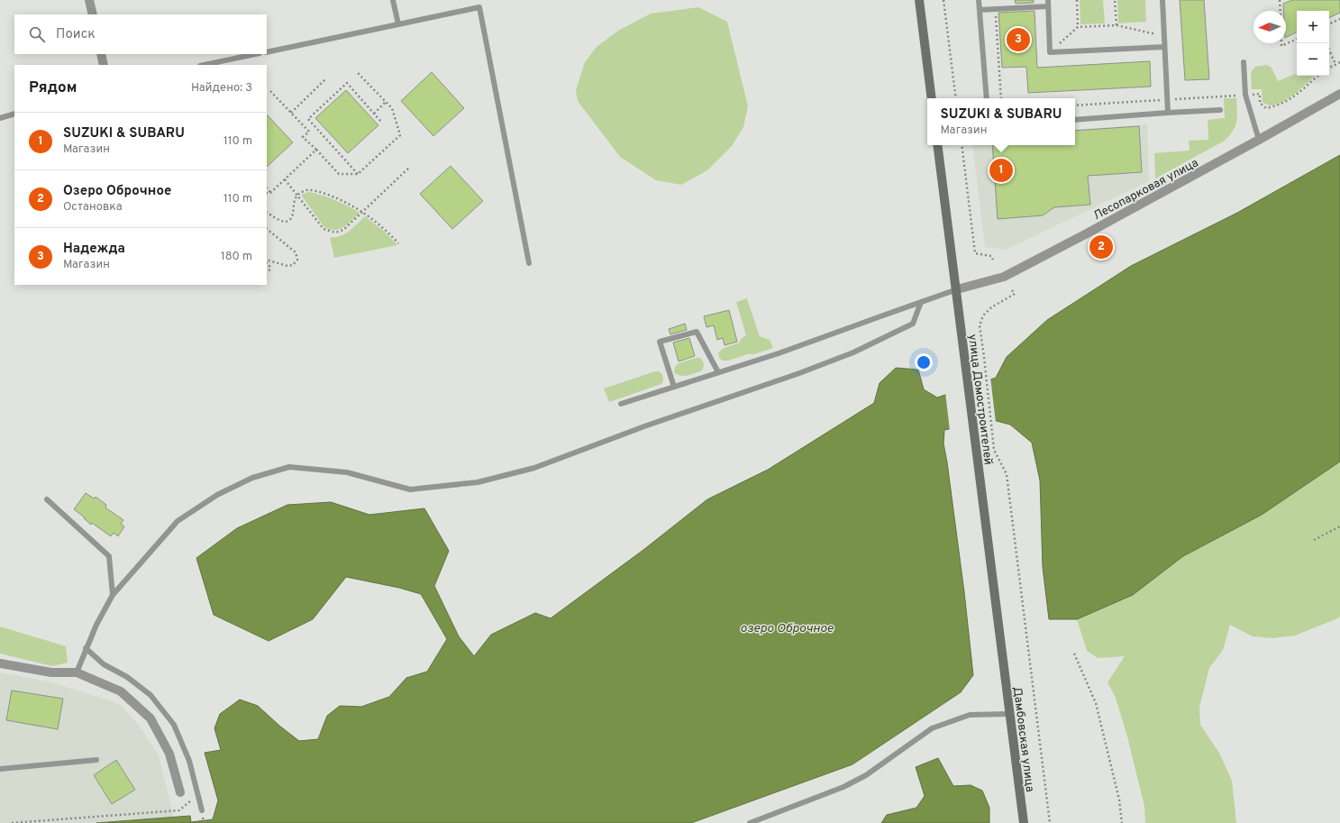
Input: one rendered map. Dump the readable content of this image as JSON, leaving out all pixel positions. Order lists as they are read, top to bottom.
{
  "streets": {
    "main road": ["улица Домостроителей", "Дамбовская улица"],
    "street": ["Лесопарковая улица"]
  },
  "crossings": [
    ["Лесопарковая улица", "улица Домостроителей"],
    ["улица Домостроителей", "Дамбовская улица"]
  ],
  "water": ["озеро Оброчное"],
  "north": "left",
  "page": {
    "map_buttons": ["+", "−"],
    "search": "Поиск",
    "pins": ["3", "1", "2"],
    "heading": ["Рядом", "Найдено: 3"],
    "popup": ["SUZUKI & SUBARU", "Магазин"],
    "list": [
      {
        "mark": "1",
        "name": "SUZUKI & SUBARU",
        "note": "Магазин",
        "value": "110 m"
      },
      {
        "mark": "2",
        "name": "Озеро Оброчное",
        "note": "Остановка",
        "value": "110 m"
      },
      {
        "mark": "3",
        "name": "Надежда",
        "note": "Магазин",
        "value": "180 m"
      }
    ]
  }
}
